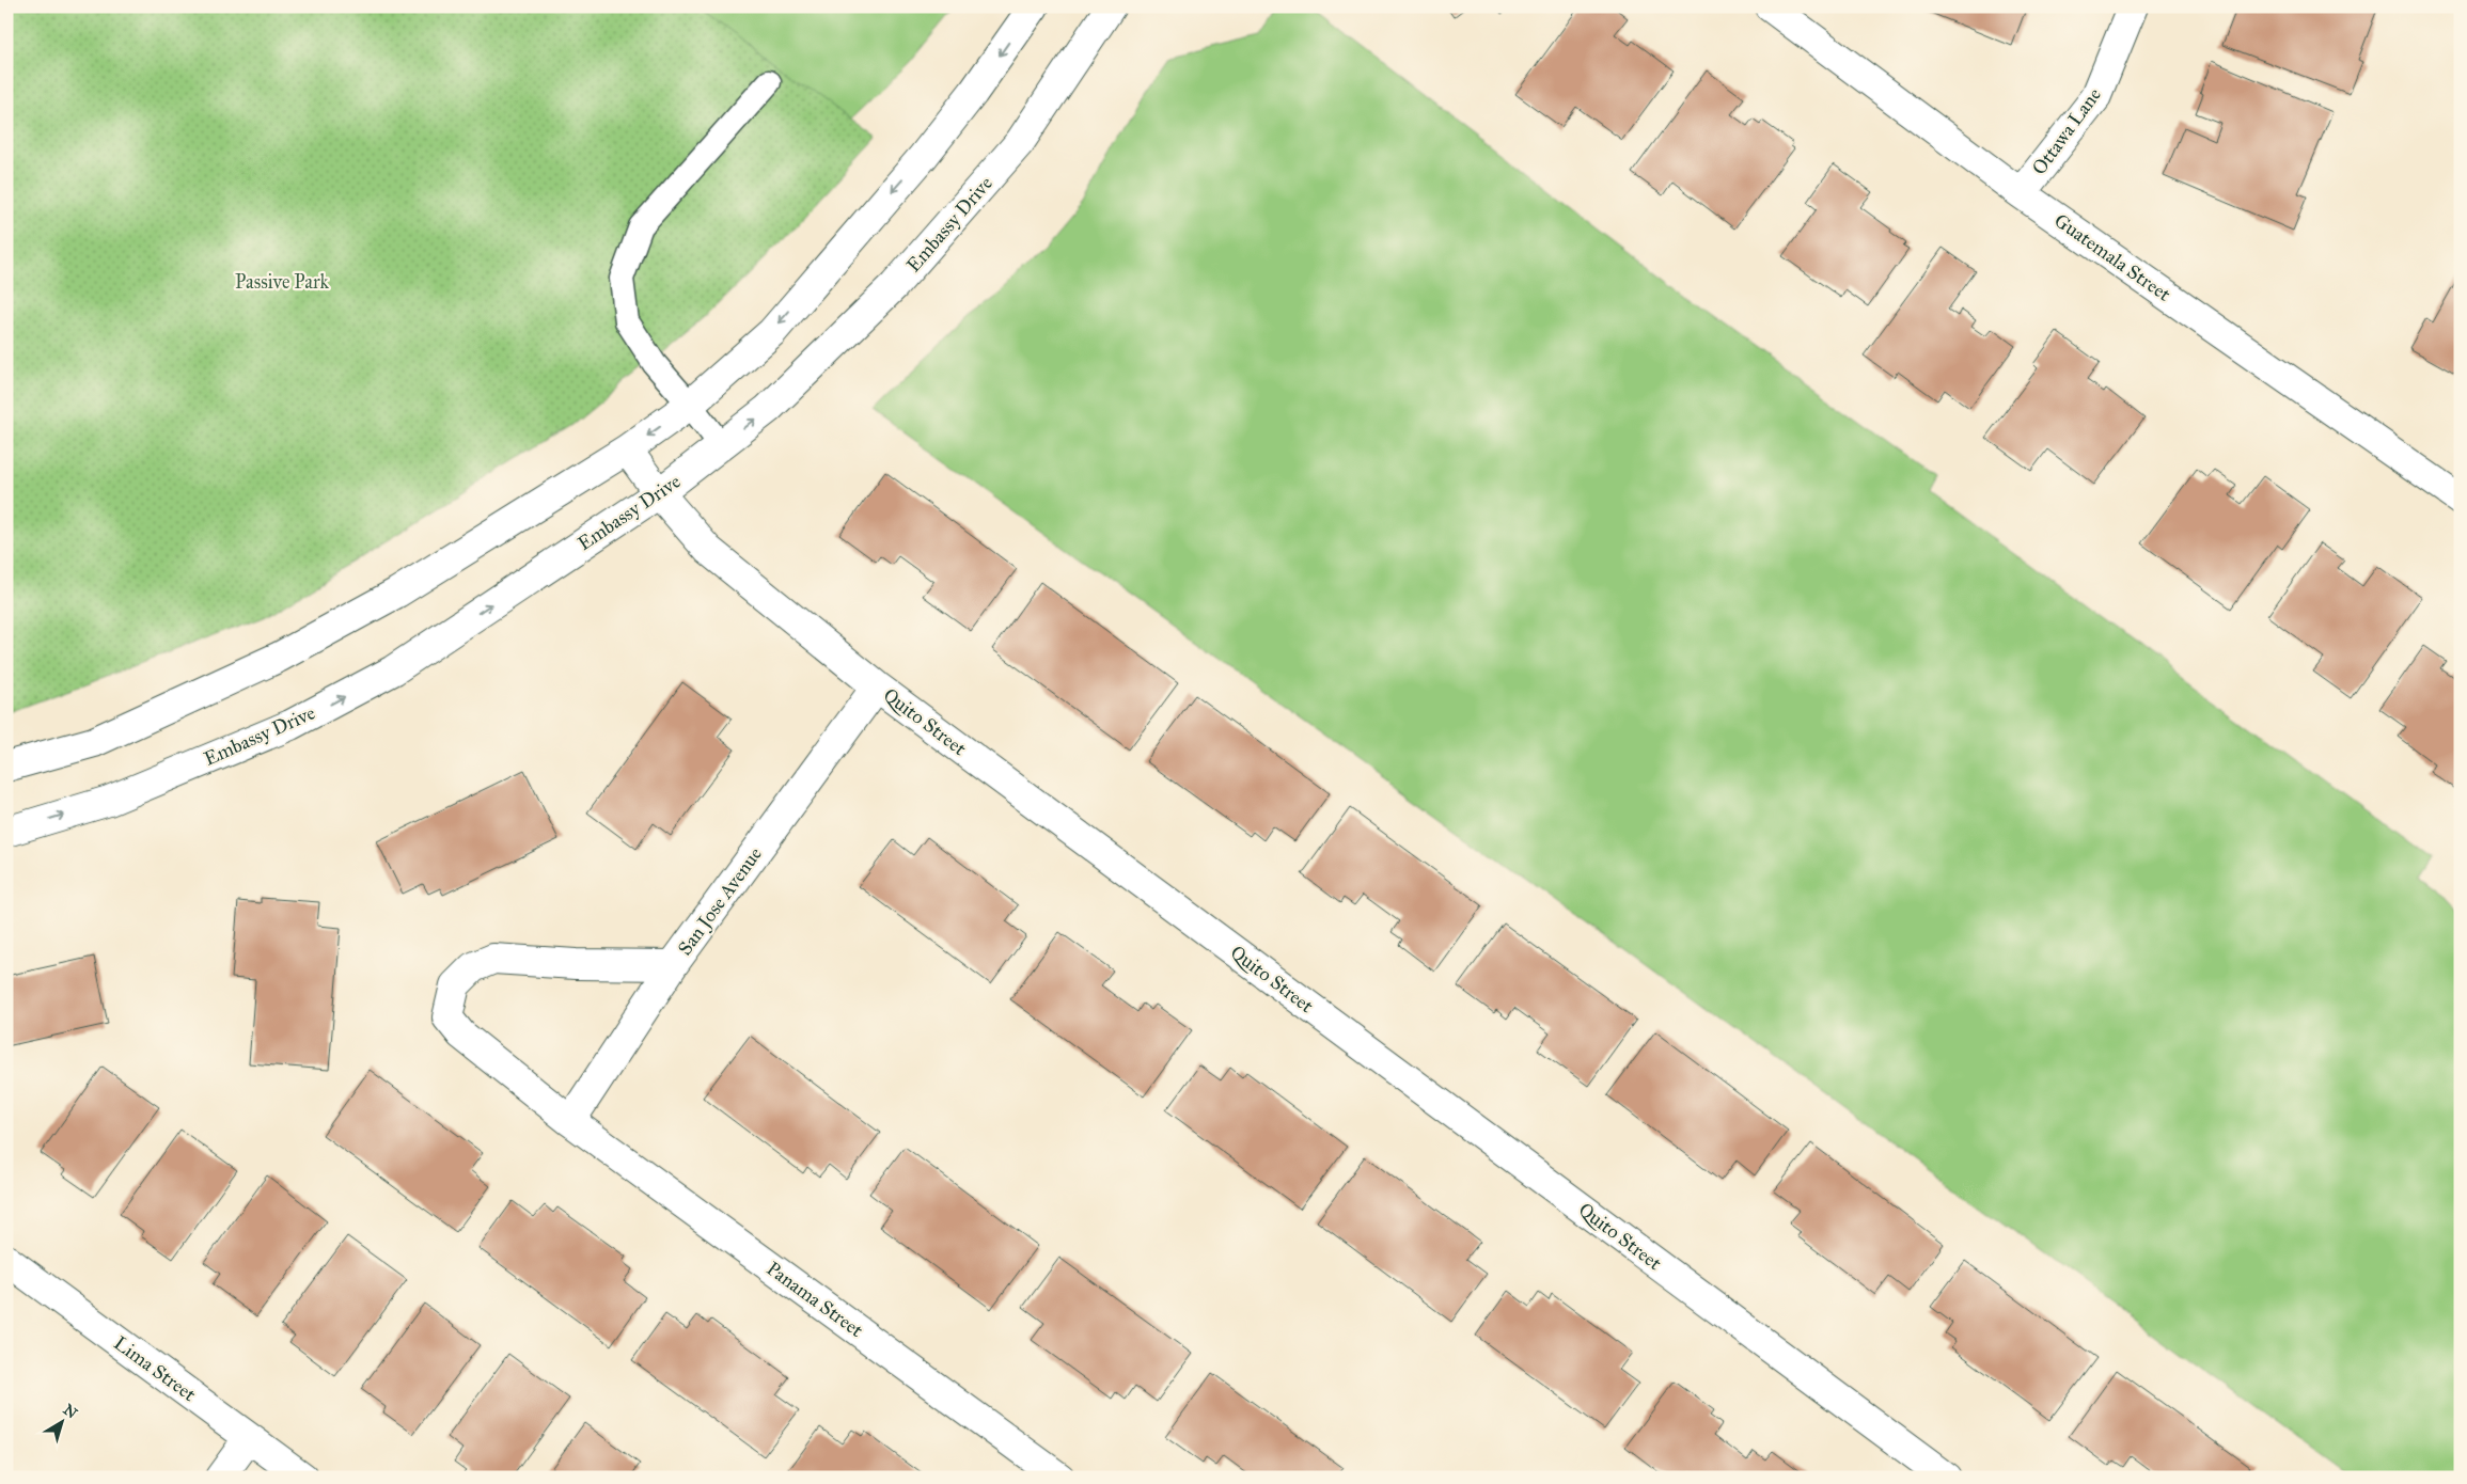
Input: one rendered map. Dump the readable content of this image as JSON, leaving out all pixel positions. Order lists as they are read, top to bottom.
{
  "streets": {
    "street": [
      "Ottawa Lane",
      "Embassy Drive",
      "Guatemala Street",
      "Quito Street",
      "San Jose Avenue",
      "Panama Street",
      "Lima Street"
    ]
  },
  "crossings": [
    ["Ottawa Lane", "Guatemala Street"],
    ["Embassy Drive", "Quito Street"],
    ["Quito Street", "San Jose Avenue"],
    ["San Jose Avenue", "Panama Street"]
  ],
  "parks": ["Passive Park"],
  "north": "top right"
}
